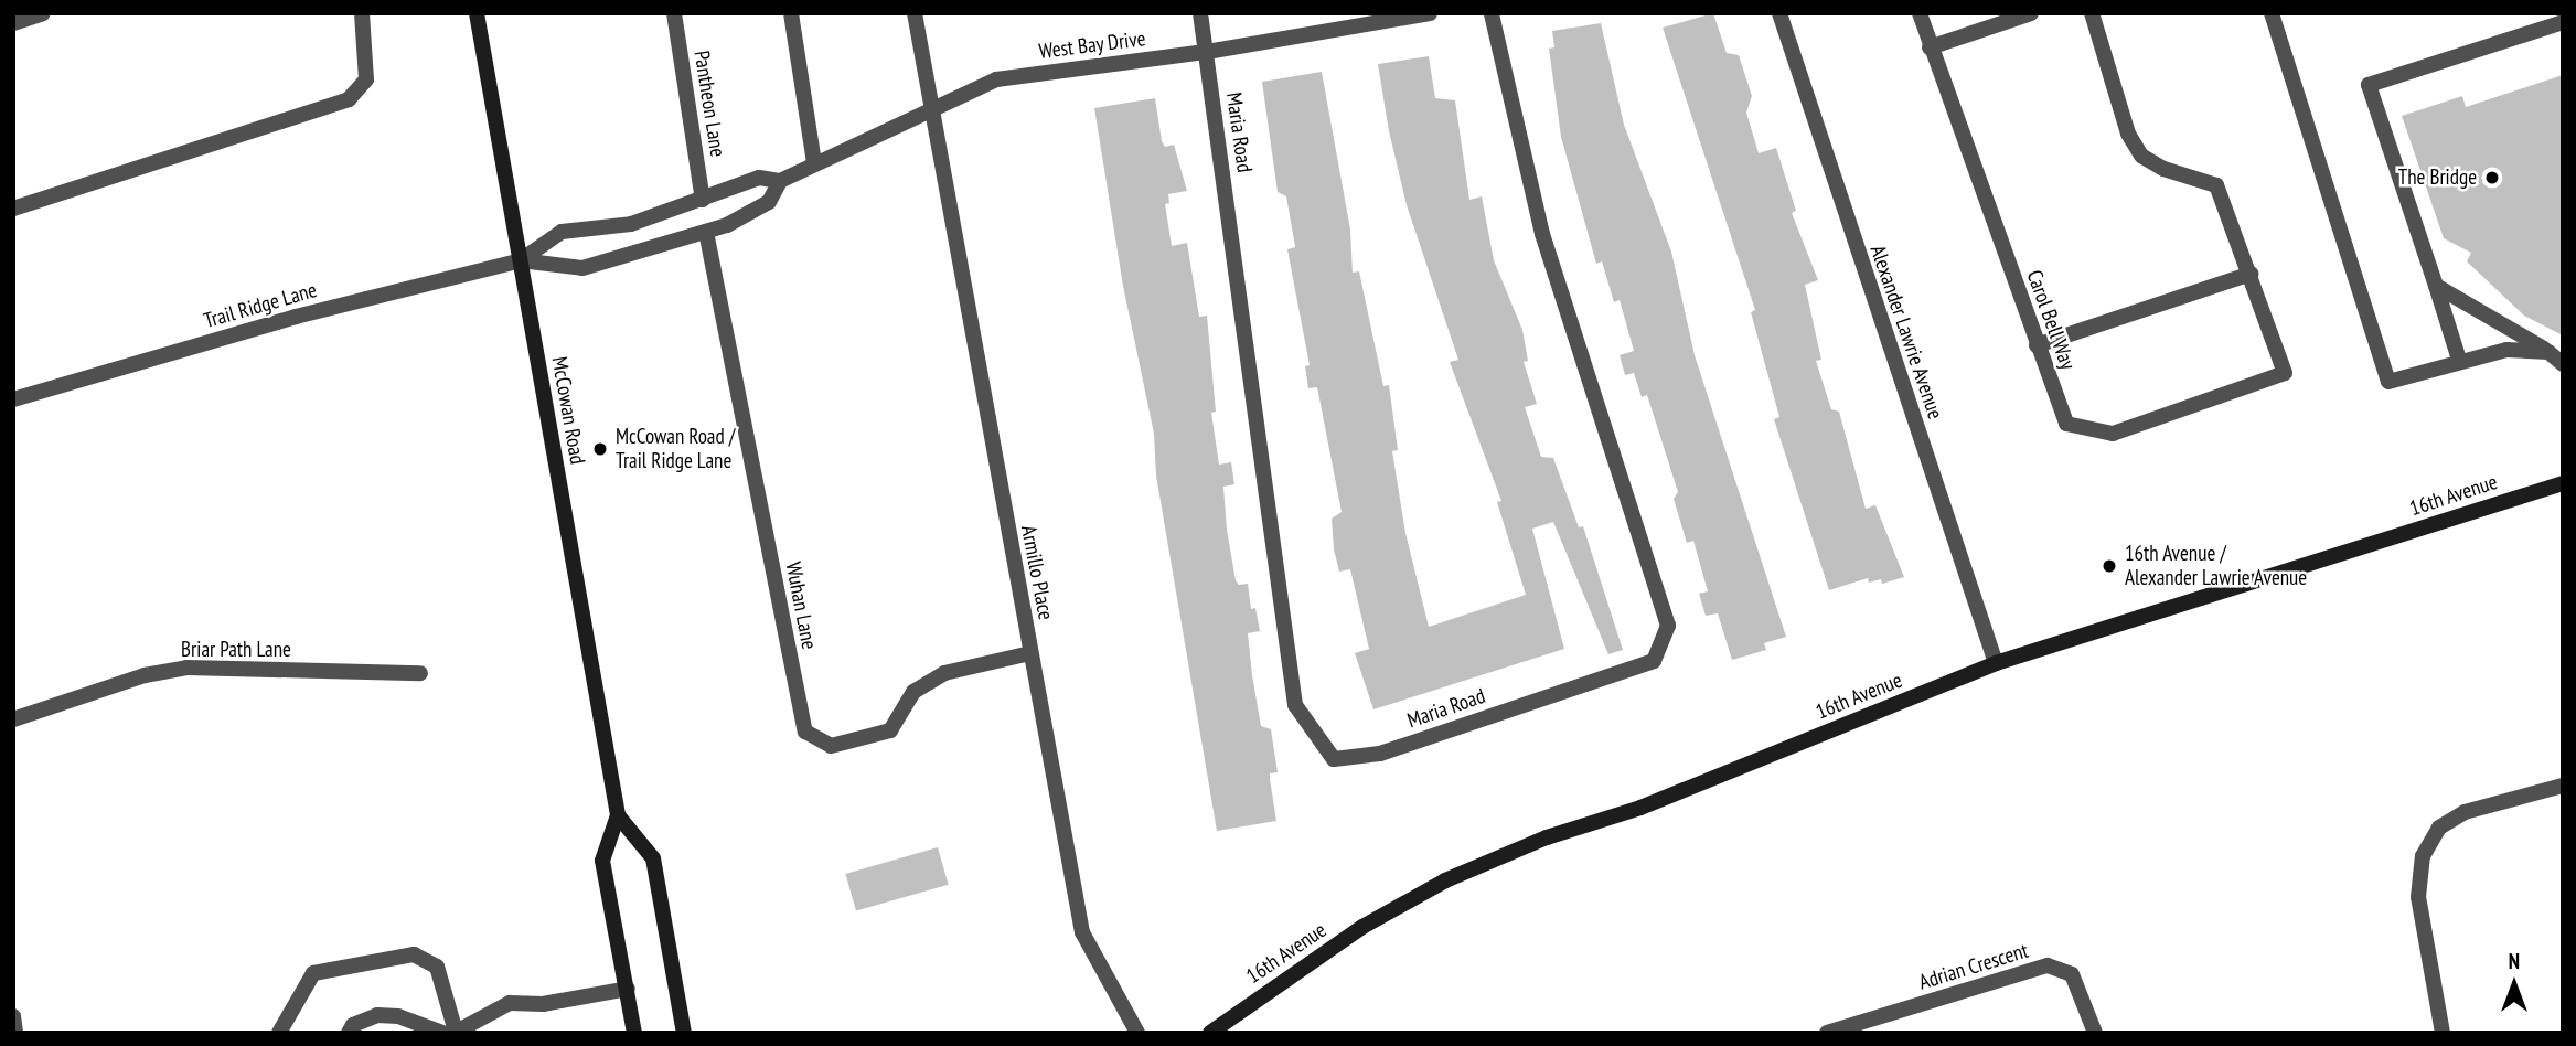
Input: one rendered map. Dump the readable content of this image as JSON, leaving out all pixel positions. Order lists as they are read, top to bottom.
{
  "streets": {
    "main road": ["McCowan Road", "16th Avenue"],
    "street": [
      "West Bay Drive",
      "Pantheon Lane",
      "Maria Road",
      "Trail Ridge Lane",
      "Carol Bell Way",
      "Alexander Lawrie Avenue",
      "Armillo Place",
      "Wuhan Lane",
      "Briar Path Lane",
      "Adrian Crescent"
    ]
  },
  "crossings": [
    ["West Bay Drive", "Pantheon Lane"],
    ["West Bay Drive", "Maria Road"],
    ["West Bay Drive", "Trail Ridge Lane"],
    ["West Bay Drive", "McCowan Road"],
    ["West Bay Drive", "Armillo Place"],
    ["West Bay Drive", "Wuhan Lane"],
    ["Trail Ridge Lane", "McCowan Road"],
    ["Alexander Lawrie Avenue", "16th Avenue"],
    ["Armillo Place", "Wuhan Lane"]
  ],
  "places": ["The Bridge", "McCowan Road / Trail Ridge Lane", "16th Avenue / Alexander Lawrie Avenue"],
  "north": "top"
}
